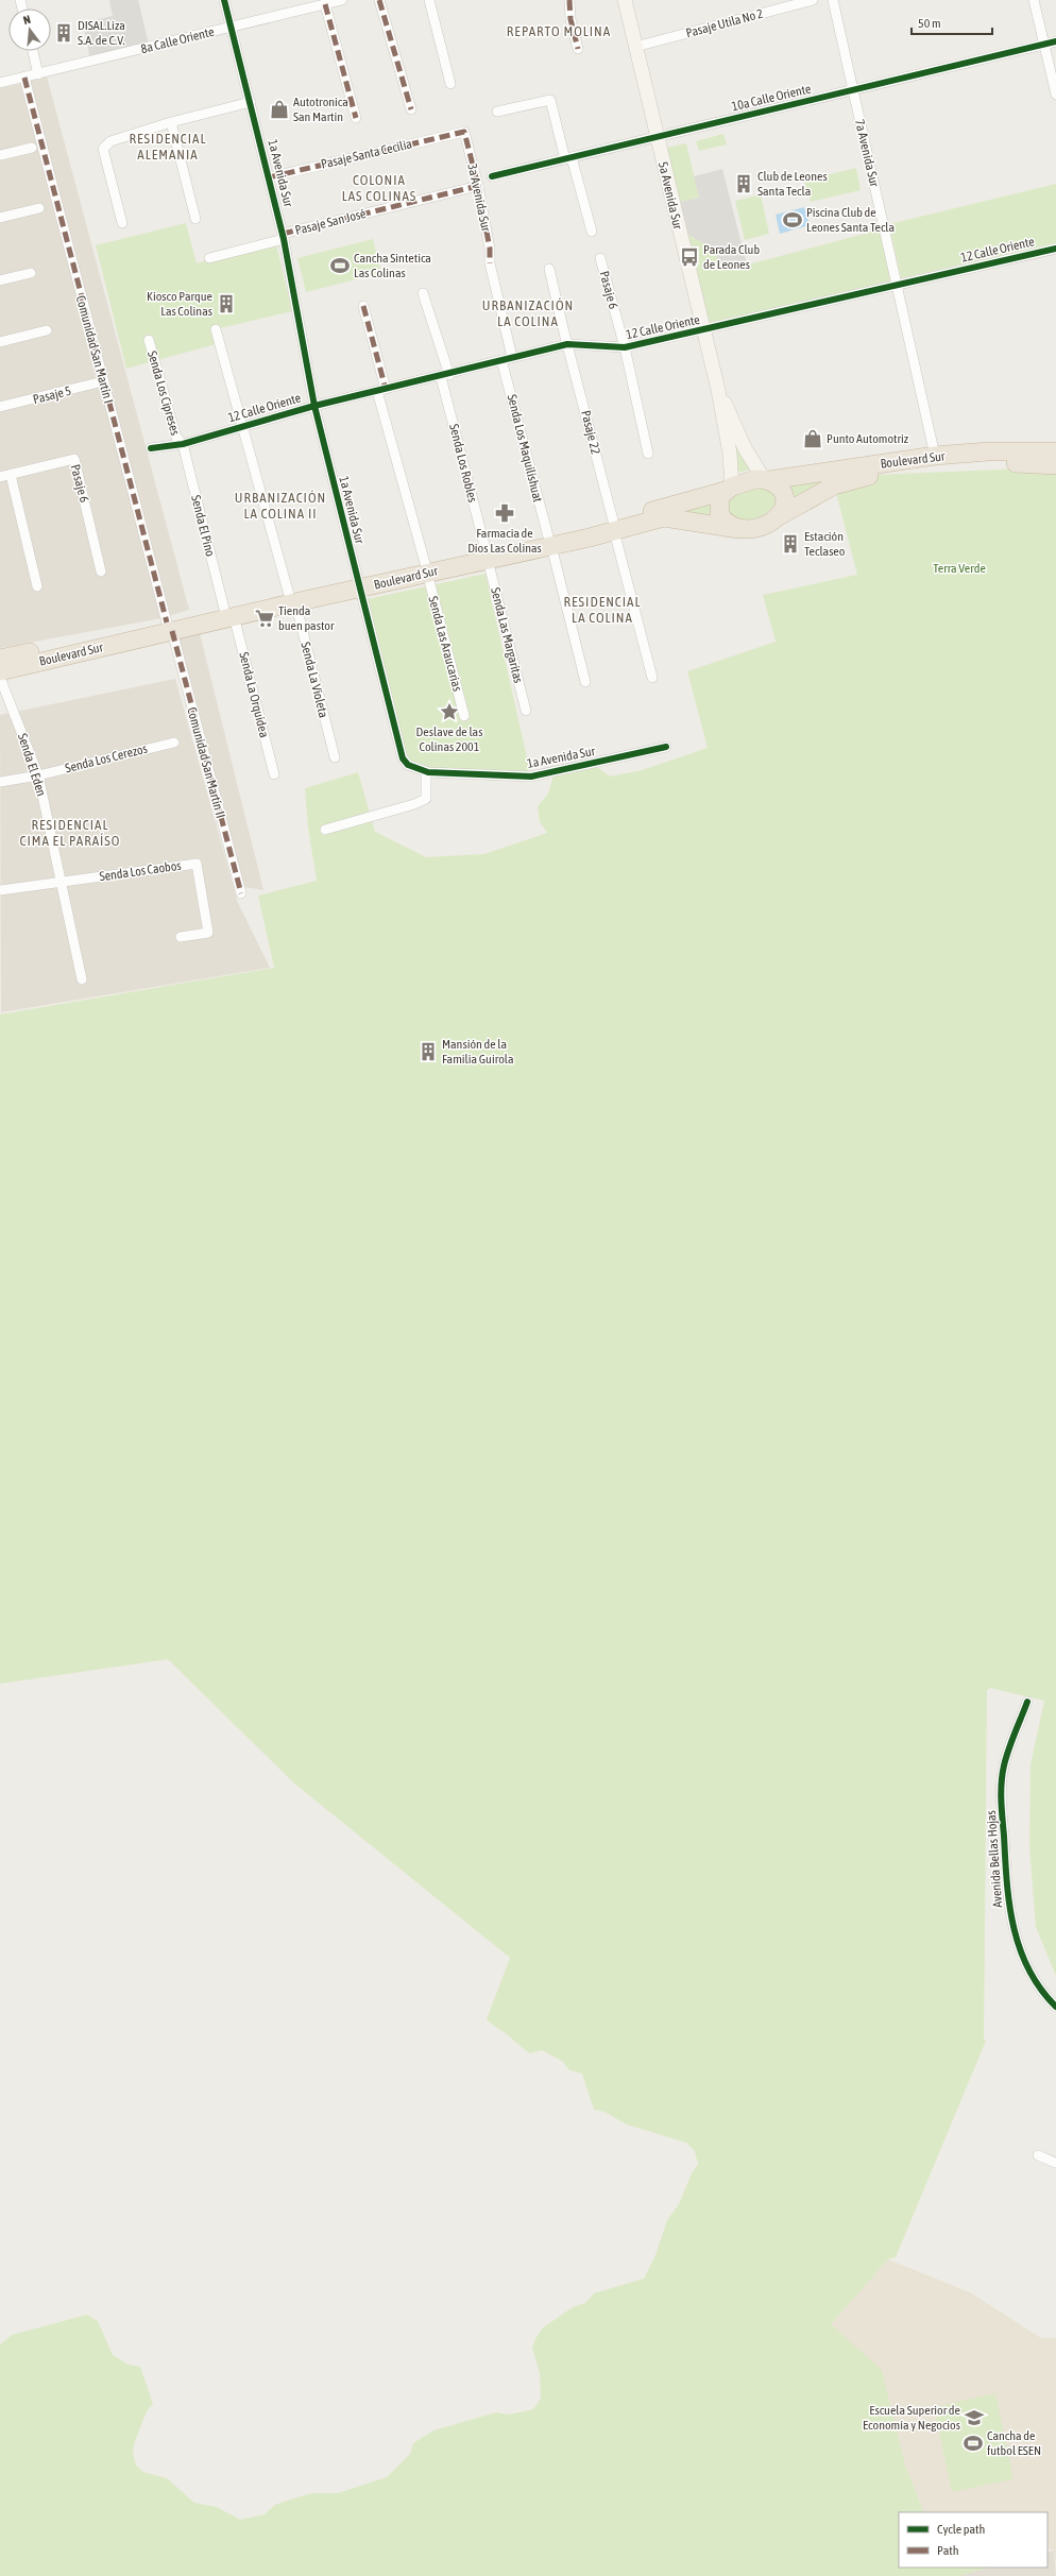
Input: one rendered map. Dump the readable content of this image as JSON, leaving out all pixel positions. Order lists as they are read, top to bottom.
{
  "streets": {
    "highway": ["Boulevard Sur"],
    "street": [
      "Pasaje Utila No 2",
      "8a Calle Oriente",
      "10a Calle Oriente",
      "7a Avenida Sur",
      "Pasaje Santa Cecilia",
      "1a Avenida Sur",
      "5a Avenida Sur",
      "3a Avenida Sur",
      "Pasaje San José",
      "12 Calle Oriente",
      "Pasaje 6",
      "Comunidad San Martín I",
      "Senda Los Cipreses",
      "Pasaje 5",
      "Pasaje 22",
      "Senda Los Maquilishuat",
      "Senda Los Robles",
      "Senda El Pino",
      "Senda Las Margaritas",
      "Senda Las Araucarias",
      "Senda La Violeta",
      "Senda La Orquidea",
      "Senda Los Cerezos",
      "Comunidad San Martín II",
      "Senda El Eden",
      "Senda Los Caobos",
      "Avenida Bellas Hojas"
    ]
  },
  "crossings": [
    ["Pasaje Utila No 2", "5a Avenida Sur"],
    ["8a Calle Oriente", "1a Avenida Sur"],
    ["8a Calle Oriente", "Comunidad San Martín I"],
    ["10a Calle Oriente", "7a Avenida Sur"],
    ["10a Calle Oriente", "5a Avenida Sur"],
    ["7a Avenida Sur", "12 Calle Oriente"],
    ["7a Avenida Sur", "Boulevard Sur"],
    ["Pasaje Santa Cecilia", "1a Avenida Sur"],
    ["Pasaje Santa Cecilia", "3a Avenida Sur"],
    ["1a Avenida Sur", "Pasaje San José"],
    ["1a Avenida Sur", "12 Calle Oriente"],
    ["1a Avenida Sur", "Boulevard Sur"],
    ["5a Avenida Sur", "12 Calle Oriente"],
    ["5a Avenida Sur", "Boulevard Sur"],
    ["3a Avenida Sur", "Pasaje San José"],
    ["3a Avenida Sur", "12 Calle Oriente"],
    ["12 Calle Oriente", "Pasaje 6"],
    ["12 Calle Oriente", "Senda Los Cipreses"],
    ["12 Calle Oriente", "Pasaje 22"],
    ["12 Calle Oriente", "Senda Los Maquilishuat"],
    ["12 Calle Oriente", "Senda Los Robles"],
    ["12 Calle Oriente", "Senda El Pino"],
    ["12 Calle Oriente", "Senda Las Araucarias"],
    ["12 Calle Oriente", "Senda La Violeta"],
    ["Comunidad San Martín I", "Pasaje 5"],
    ["Comunidad San Martín I", "Boulevard Sur"],
    ["Comunidad San Martín I", "Comunidad San Martín II"],
    ["Senda Los Cipreses", "Senda El Pino"],
    ["Pasaje 22", "Boulevard Sur"],
    ["Senda Los Maquilishuat", "Boulevard Sur"],
    ["Boulevard Sur", "Senda Los Robles"],
    ["Boulevard Sur", "Senda El Pino"],
    ["Boulevard Sur", "Senda Las Margaritas"],
    ["Boulevard Sur", "Senda Las Araucarias"],
    ["Boulevard Sur", "Senda La Violeta"],
    ["Boulevard Sur", "Senda La Orquidea"],
    ["Boulevard Sur", "Comunidad San Martín II"],
    ["Senda Los Robles", "Senda Las Margaritas"],
    ["Senda El Pino", "Senda La Orquidea"],
    ["Senda Los Cerezos", "Senda El Eden"],
    ["Senda El Eden", "Senda Los Caobos"]
  ],
  "districts": [
    "REPARTO MOLINA",
    "RESIDENCIAL ALEMANIA",
    "COLONIA LAS COLINAS",
    "URBANIZACIÓN LA COLINA",
    "URBANIZACIÓN LA COLINA II",
    "RESIDENCIAL LA COLINA",
    "RESIDENCIAL CIMA EL PARAÍSO"
  ],
  "parks": ["Terra Verde"],
  "places": {
    "building": [
      "DISAL.Liza S.A. de C.V.",
      "Club de Leones Santa Tecla",
      "Kiosco Parque Las Colinas",
      "Estación Teclaseo",
      "Mansión de la Familia Guirola"
    ],
    "shop": ["Autotronica San Martin", "Punto Automotriz"],
    "sports": ["Piscina Club de Leones Santa Tecla", "Cancha Sintetica Las Colinas", "Cancha de futbol ESEN"],
    "bus stop": ["Parada Club de Leones"],
    "pharmacy": ["Farmacia de Dios Las Colinas"],
    "supermarket": ["Tienda buen pastor"],
    "place": ["Deslave de las Colinas 2001"],
    "school or university": ["Escuela Superior de Economía y Negocios"]
  },
  "legend": ["Cycle path", "Path"],
  "scale_bar": "50 m",
  "north": "top"
}
